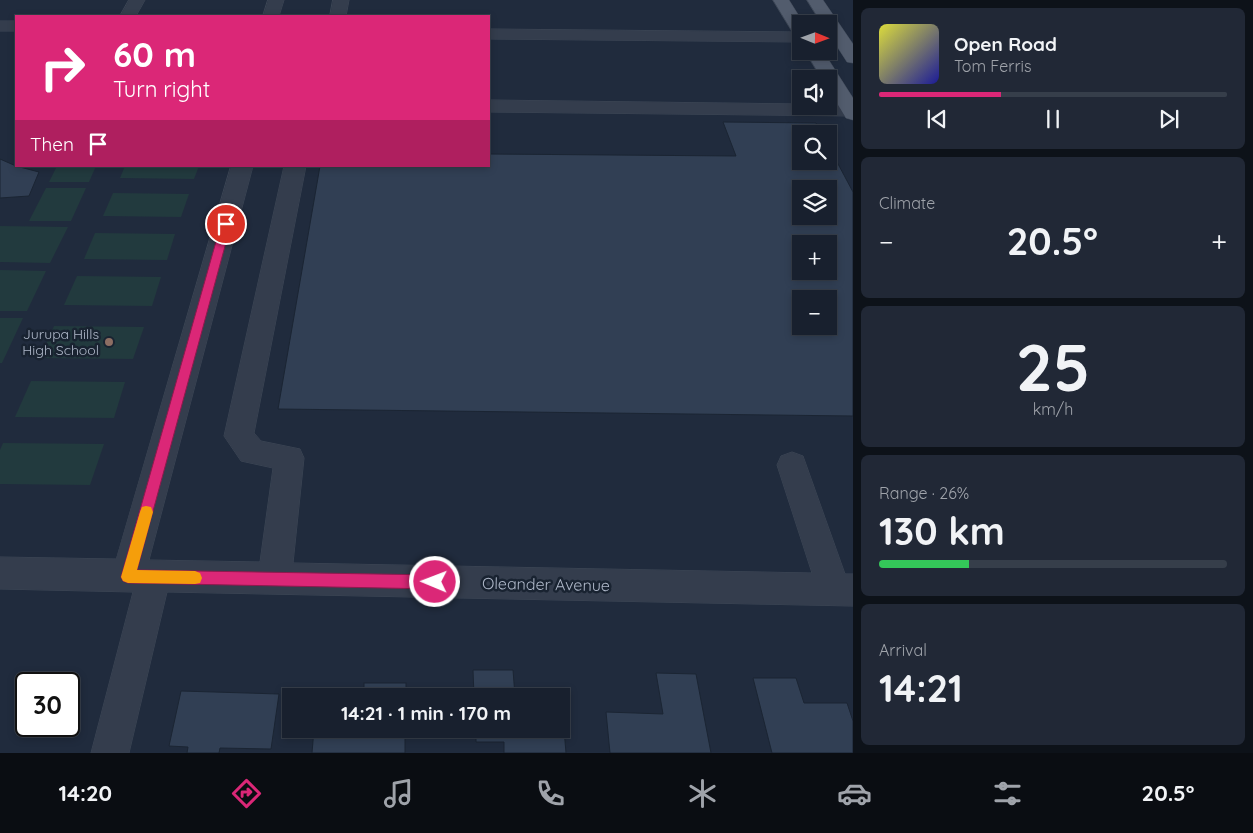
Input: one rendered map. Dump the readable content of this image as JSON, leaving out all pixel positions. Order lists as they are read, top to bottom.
{
  "streets": {
    "street": ["Oleander Avenue"]
  },
  "places": ["Jurupa Hills High School"],
  "north": "right",
  "page": {
    "map_buttons": ["+", "−"],
    "turn": ["60 m", "Turn right"],
    "song": ["Open Road", "Tom Ferris"],
    "then": "Then",
    "tile": [
      "Climate",
      ["25", "km/h"],
      ["Range · 26%", "130 km"],
      ["Arrival", "14:21"]
    ],
    "heat": ["−", "20.5°", "+"],
    "limit": "30",
    "trip": "14:21 · 1 min · 170 m",
    "tabs": ["14:20", "20.5°"]
  }
}
